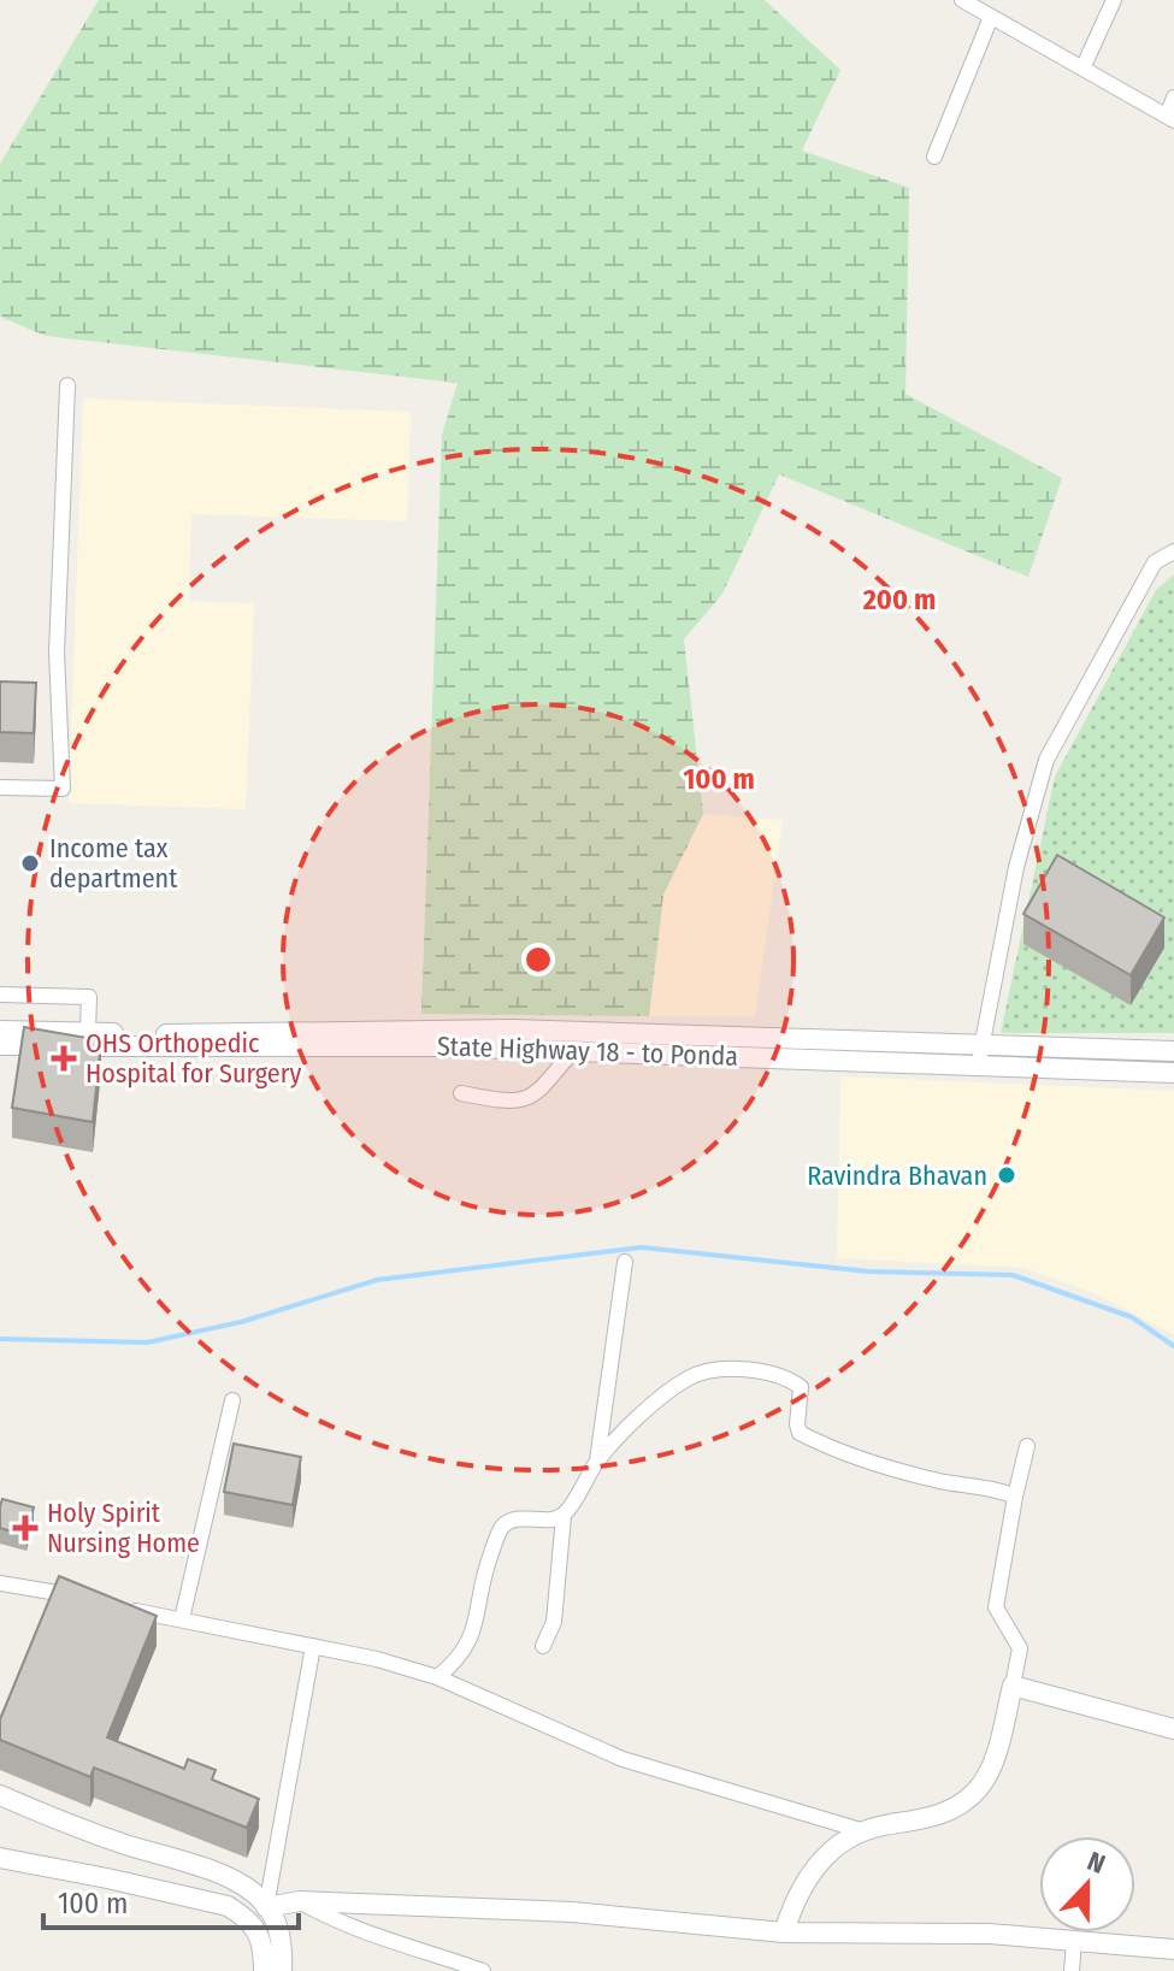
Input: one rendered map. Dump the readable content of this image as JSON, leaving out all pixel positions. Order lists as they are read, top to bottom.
{
  "streets": {
    "main road": ["State Highway 18 - to Ponda"]
  },
  "places": {
    "other": ["Income tax department", "Ravindra Bhavan"],
    "health": ["OHS Orthopedic Hospital for Surgery", "Holy Spirit Nursing Home"]
  },
  "scale_bar": "100 m",
  "north": "top",
  "rings": ["200 m", "100 m"]
}
